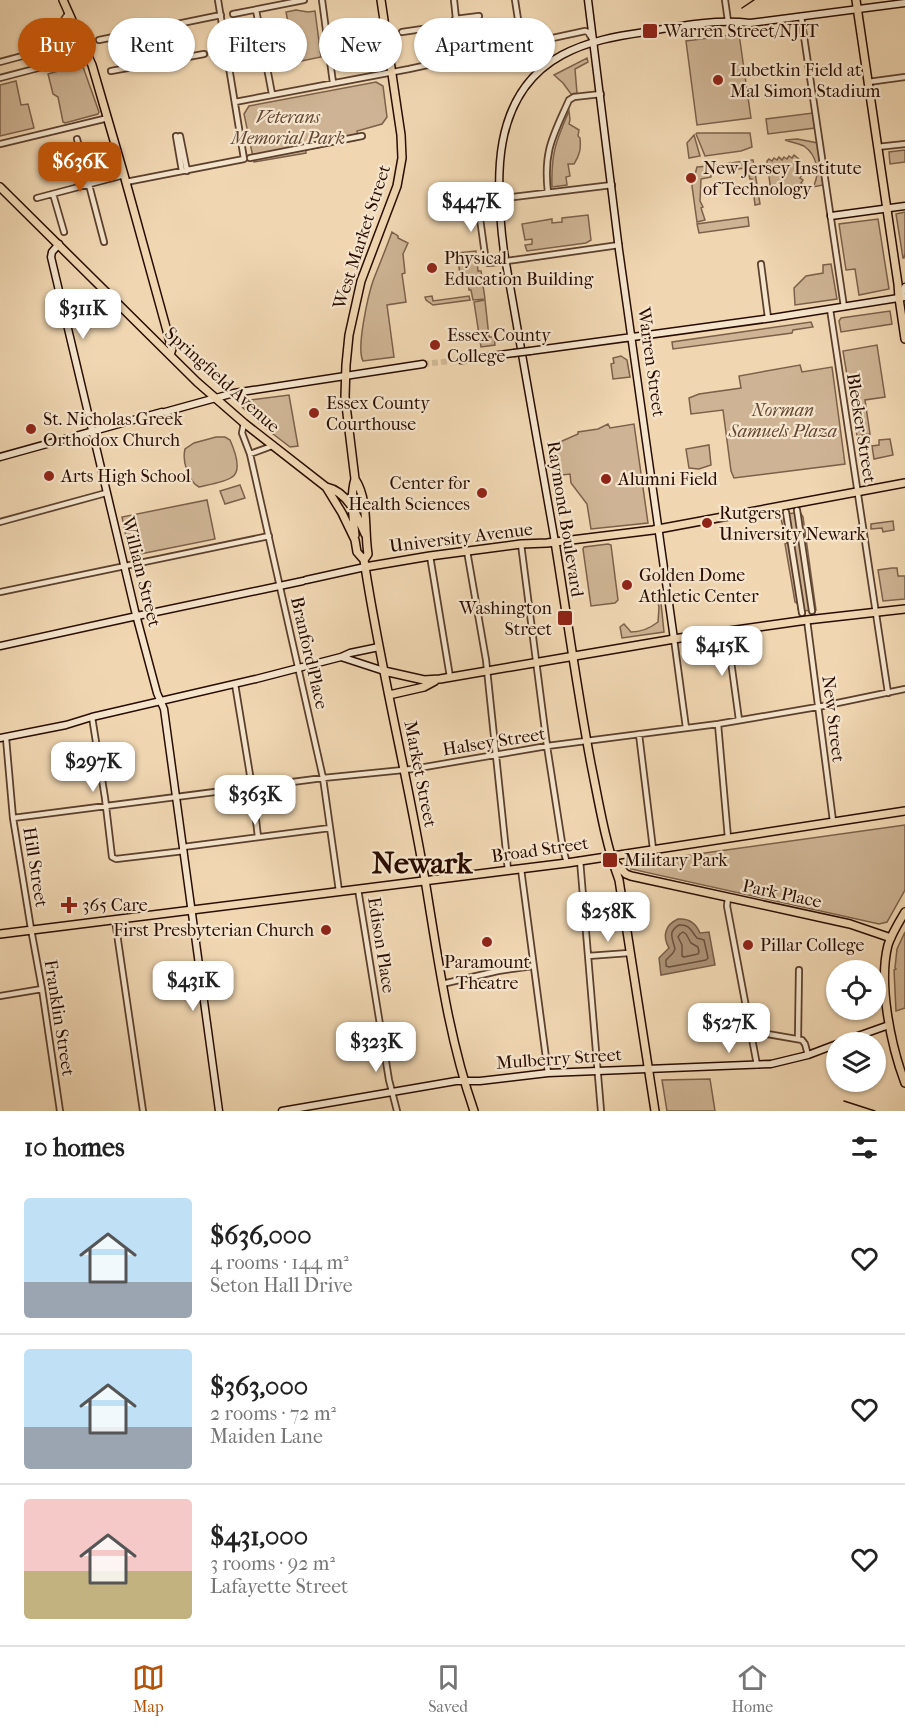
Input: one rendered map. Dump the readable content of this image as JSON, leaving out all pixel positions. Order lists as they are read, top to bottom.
{
  "streets": {
    "main road": [
      "West Market Street",
      "Springfield Avenue",
      "Raymond Boulevard",
      "University Avenue",
      "Market Street",
      "Broad Street",
      "Park Place"
    ],
    "street": [
      "Warren Street",
      "Bleeker Street",
      "William Street",
      "Branford Place",
      "New Street",
      "Halsey Street",
      "Hill Street",
      "Edison Place",
      "Franklin Street",
      "Mulberry Street"
    ]
  },
  "crossings": [
    ["West Market Street", "Market Street"],
    ["Warren Street", "Raymond Boulevard"],
    ["Warren Street", "University Avenue"],
    ["Warren Street", "Halsey Street"],
    ["Springfield Avenue", "University Avenue"],
    ["Springfield Avenue", "William Street"],
    ["Springfield Avenue", "Branford Place"],
    ["Springfield Avenue", "Market Street"],
    ["Bleeker Street", "University Avenue"],
    ["Bleeker Street", "Halsey Street"],
    ["Raymond Boulevard", "University Avenue"],
    ["Raymond Boulevard", "Halsey Street"],
    ["Raymond Boulevard", "Broad Street"],
    ["Raymond Boulevard", "Park Place"],
    ["Raymond Boulevard", "Mulberry Street"],
    ["University Avenue", "William Street"],
    ["University Avenue", "Branford Place"],
    ["University Avenue", "Market Street"],
    ["William Street", "Halsey Street"],
    ["William Street", "Broad Street"],
    ["Branford Place", "Halsey Street"],
    ["Branford Place", "Broad Street"],
    ["New Street", "Halsey Street"],
    ["New Street", "Broad Street"],
    ["Halsey Street", "Market Street"],
    ["Halsey Street", "Hill Street"],
    ["Market Street", "Broad Street"],
    ["Market Street", "Mulberry Street"],
    ["Broad Street", "Hill Street"],
    ["Broad Street", "Park Place"],
    ["Broad Street", "Edison Place"],
    ["Broad Street", "Franklin Street"],
    ["Hill Street", "Franklin Street"],
    ["Edison Place", "Mulberry Street"]
  ],
  "districts": ["Newark"],
  "parks": ["Veterans Memorial Park", "Norman Samuels Plaza"],
  "places": {
    "transit": ["Warren Street/NJIT", "Washington Street", "Military Park"],
    "other": [
      "Lubetkin Field at Mal Simon Stadium",
      "New Jersey Institute of Technology",
      "Physical Education Building",
      "Essex County College",
      "Essex County Courthouse",
      "St. Nicholas Greek Orthodox Church",
      "Arts High School",
      "Alumni Field",
      "Center for Health Sciences",
      "Rutgers University Newark",
      "Golden Dome Athletic Center",
      "First Presbyterian Church",
      "Paramount Theatre",
      "Pillar College"
    ],
    "health": ["365 Care"]
  },
  "page": {
    "chip": [
      "Buy",
      "Rent",
      "Filters",
      "New",
      "Apartment"
    ],
    "price": [
      "$636K",
      "$447K",
      "$311K",
      "$415K",
      "$297K",
      "$363K",
      "$258K",
      "$431K",
      "$527K",
      "$323K"
    ],
    "heading": "10 homes",
    "list": [
      {
        "name": "$636,000",
        "note": "4 rooms · 144 m² · Seton Hall Drive"
      },
      {
        "name": "$363,000",
        "note": "2 rooms · 72 m² · Maiden Lane"
      },
      {
        "name": "$431,000",
        "note": "3 rooms · 92 m² · Lafayette Street"
      }
    ],
    "tabs": ["Map", "Saved", "Home"]
  }
}
